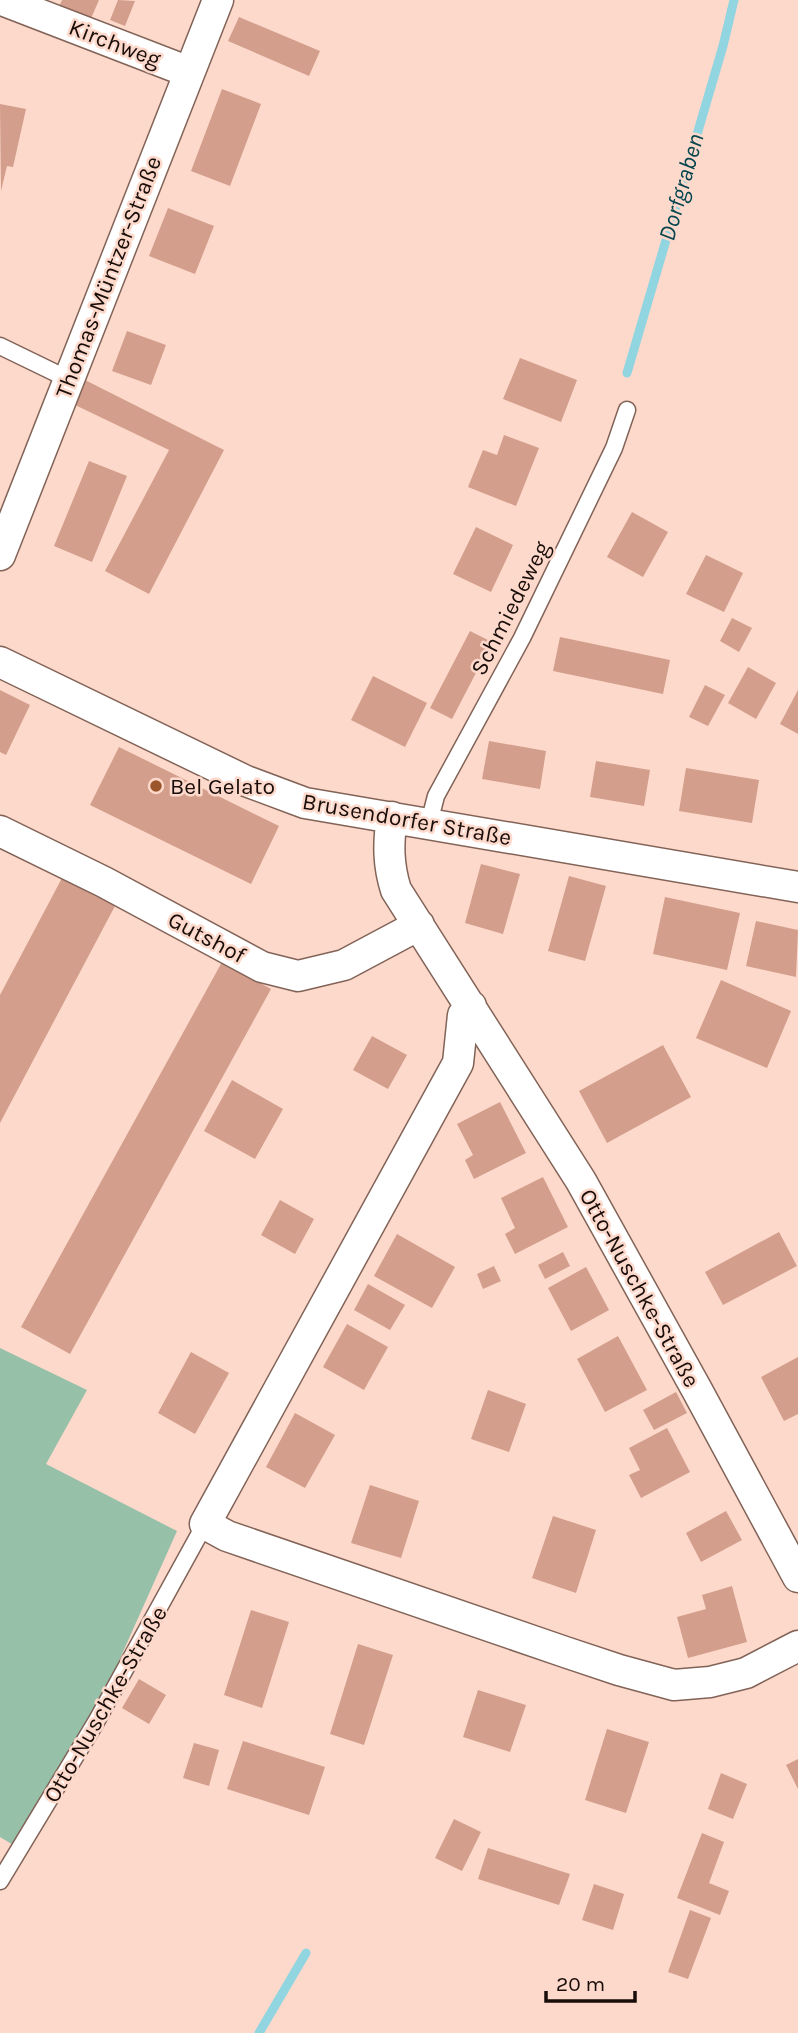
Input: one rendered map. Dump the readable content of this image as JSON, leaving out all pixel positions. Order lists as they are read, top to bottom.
{
  "streets": {
    "street": [
      "Kirchweg",
      "Thomas-Müntzer-Straße",
      "Brusendorfer Straße",
      "Gutshof",
      "Otto-Nuschke-Straße"
    ],
    "lane": ["Schmiedeweg"]
  },
  "crossings": [
    ["Kirchweg", "Thomas-Müntzer-Straße"],
    ["Schmiedeweg", "Brusendorfer Straße"],
    ["Brusendorfer Straße", "Otto-Nuschke-Straße"],
    ["Gutshof", "Otto-Nuschke-Straße"]
  ],
  "water": ["Dorfgraben"],
  "places": ["Bel Gelato"],
  "scale_bar": "20 m"
}
